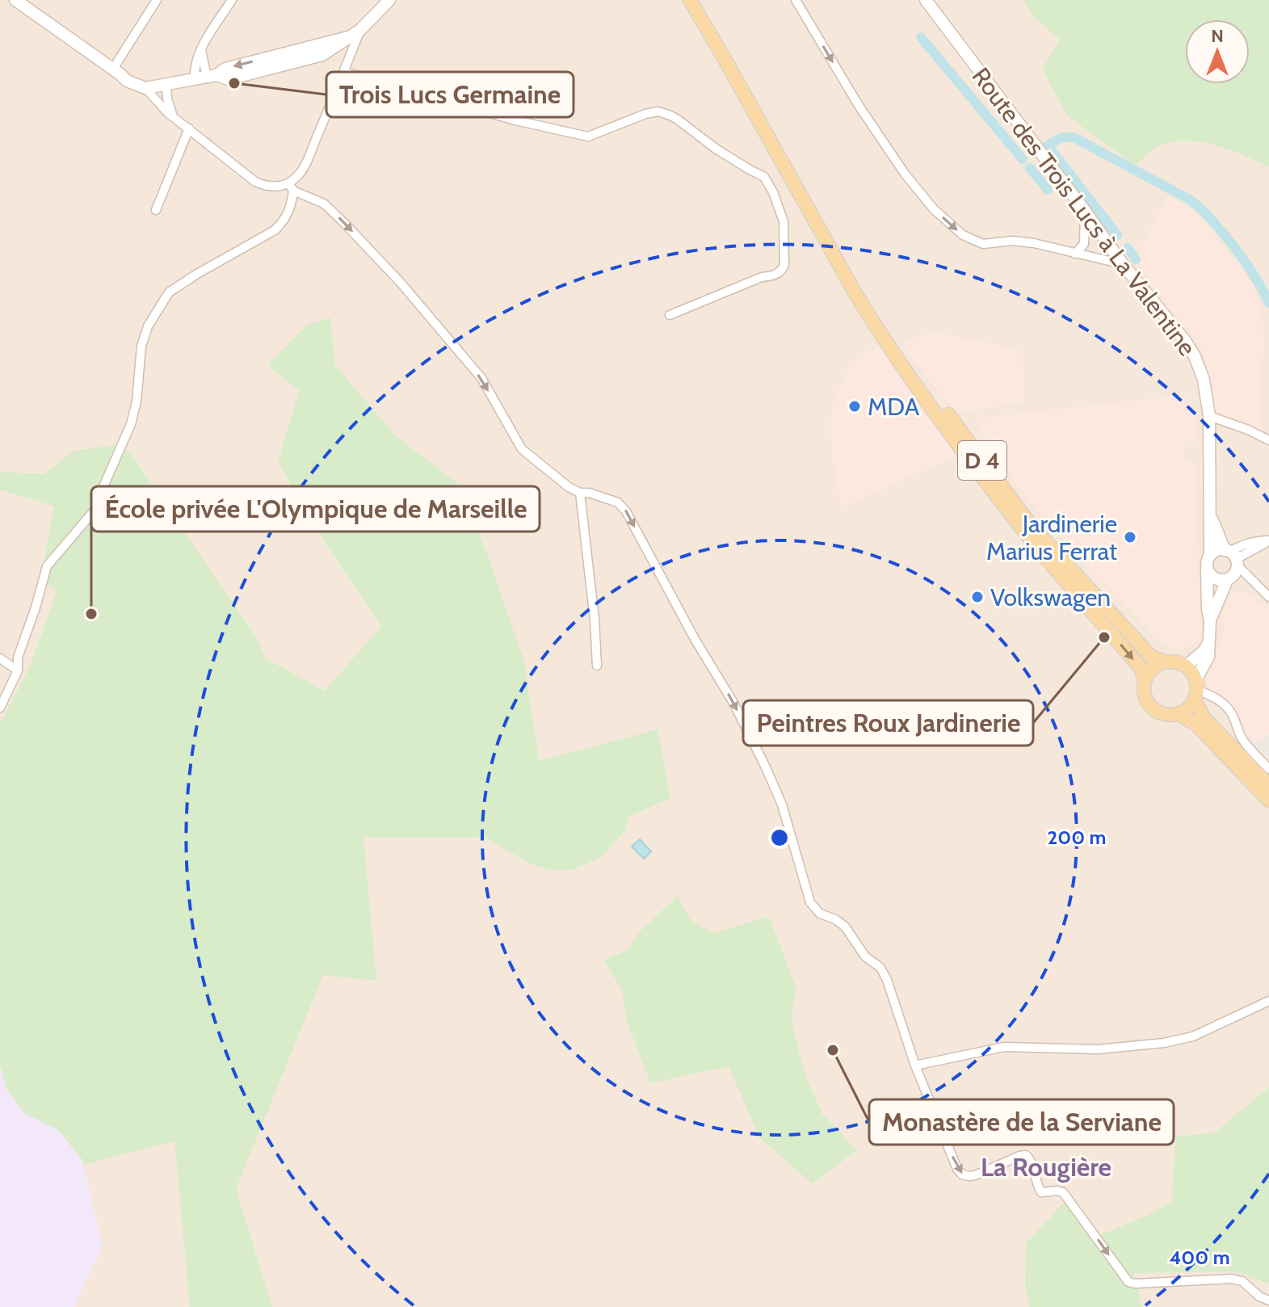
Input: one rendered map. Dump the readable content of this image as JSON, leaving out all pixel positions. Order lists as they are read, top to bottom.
{
  "streets": {
    "main road": ["D 4"],
    "street": ["Route des Trois Lucs à La Valentine"]
  },
  "districts": ["La Rougière"],
  "places": [
    "Trois Lucs Germaine",
    "MDA",
    "Jardinerie Marius Ferrat",
    "Volkswagen",
    "École privée L'Olympique de Marseille",
    "Peintres Roux Jardinerie",
    "Monastère de la Serviane"
  ],
  "north": "top",
  "rings": ["200 m", "400 m"]
}
